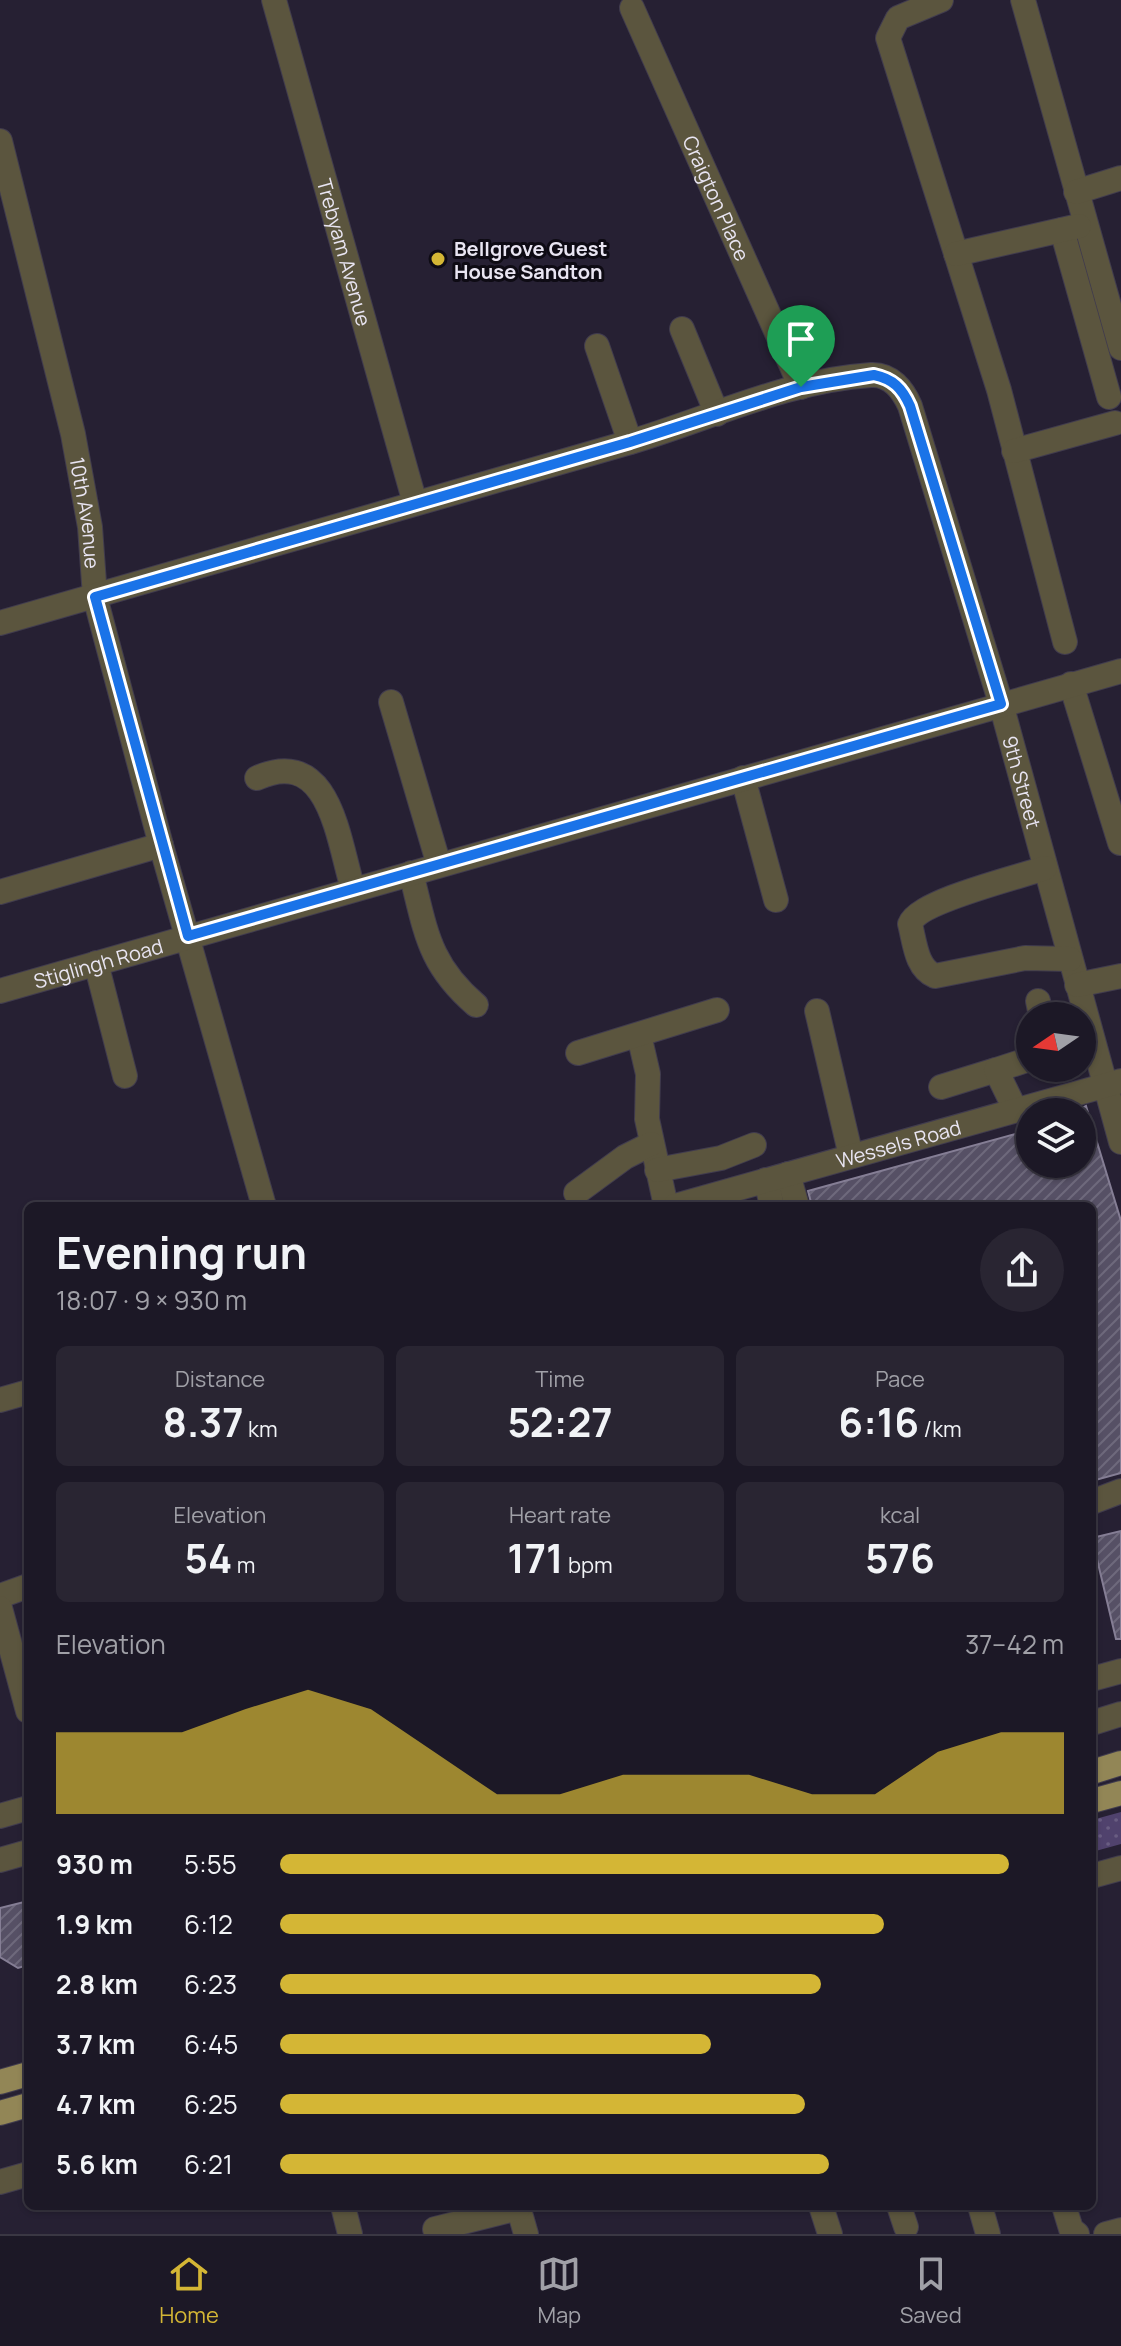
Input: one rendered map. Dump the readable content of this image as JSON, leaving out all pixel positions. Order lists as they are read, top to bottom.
{
  "streets": {
    "street": [
      "Craigton Place",
      "Trebyam Avenue",
      "10th Avenue",
      "9th Street",
      "Stiglingh Road",
      "Wessels Road"
    ]
  },
  "crossings": [
    ["Craigton Place", "9th Street"],
    ["Trebyam Avenue", "9th Street"],
    ["10th Avenue", "9th Street"],
    ["10th Avenue", "Stiglingh Road"],
    ["9th Street", "Stiglingh Road"],
    ["9th Street", "Wessels Road"]
  ],
  "places": ["Bellgrove Guest House Sandton"],
  "north": "left",
  "page": {
    "heading": ["Evening run", "18:07 · 9 × 930 m"],
    "stats": [
      ["Distance", "8.37 km"],
      ["Time", "52:27"],
      ["Pace", "6:16 /km"],
      ["Elevation", "54 m"],
      ["Heart rate", "171 bpm"],
      ["kcal", "576"]
    ],
    "chart": ["Elevation", "37–42 m"],
    "list": [
      {
        "name": "930 m",
        "note": "5:55"
      },
      {
        "name": "1.9 km",
        "note": "6:12"
      },
      {
        "name": "2.8 km",
        "note": "6:23"
      },
      {
        "name": "3.7 km",
        "note": "6:45"
      },
      {
        "name": "4.7 km",
        "note": "6:25"
      },
      {
        "name": "5.6 km",
        "note": "6:21"
      }
    ],
    "tabs": ["Home", "Map", "Saved"]
  }
}
